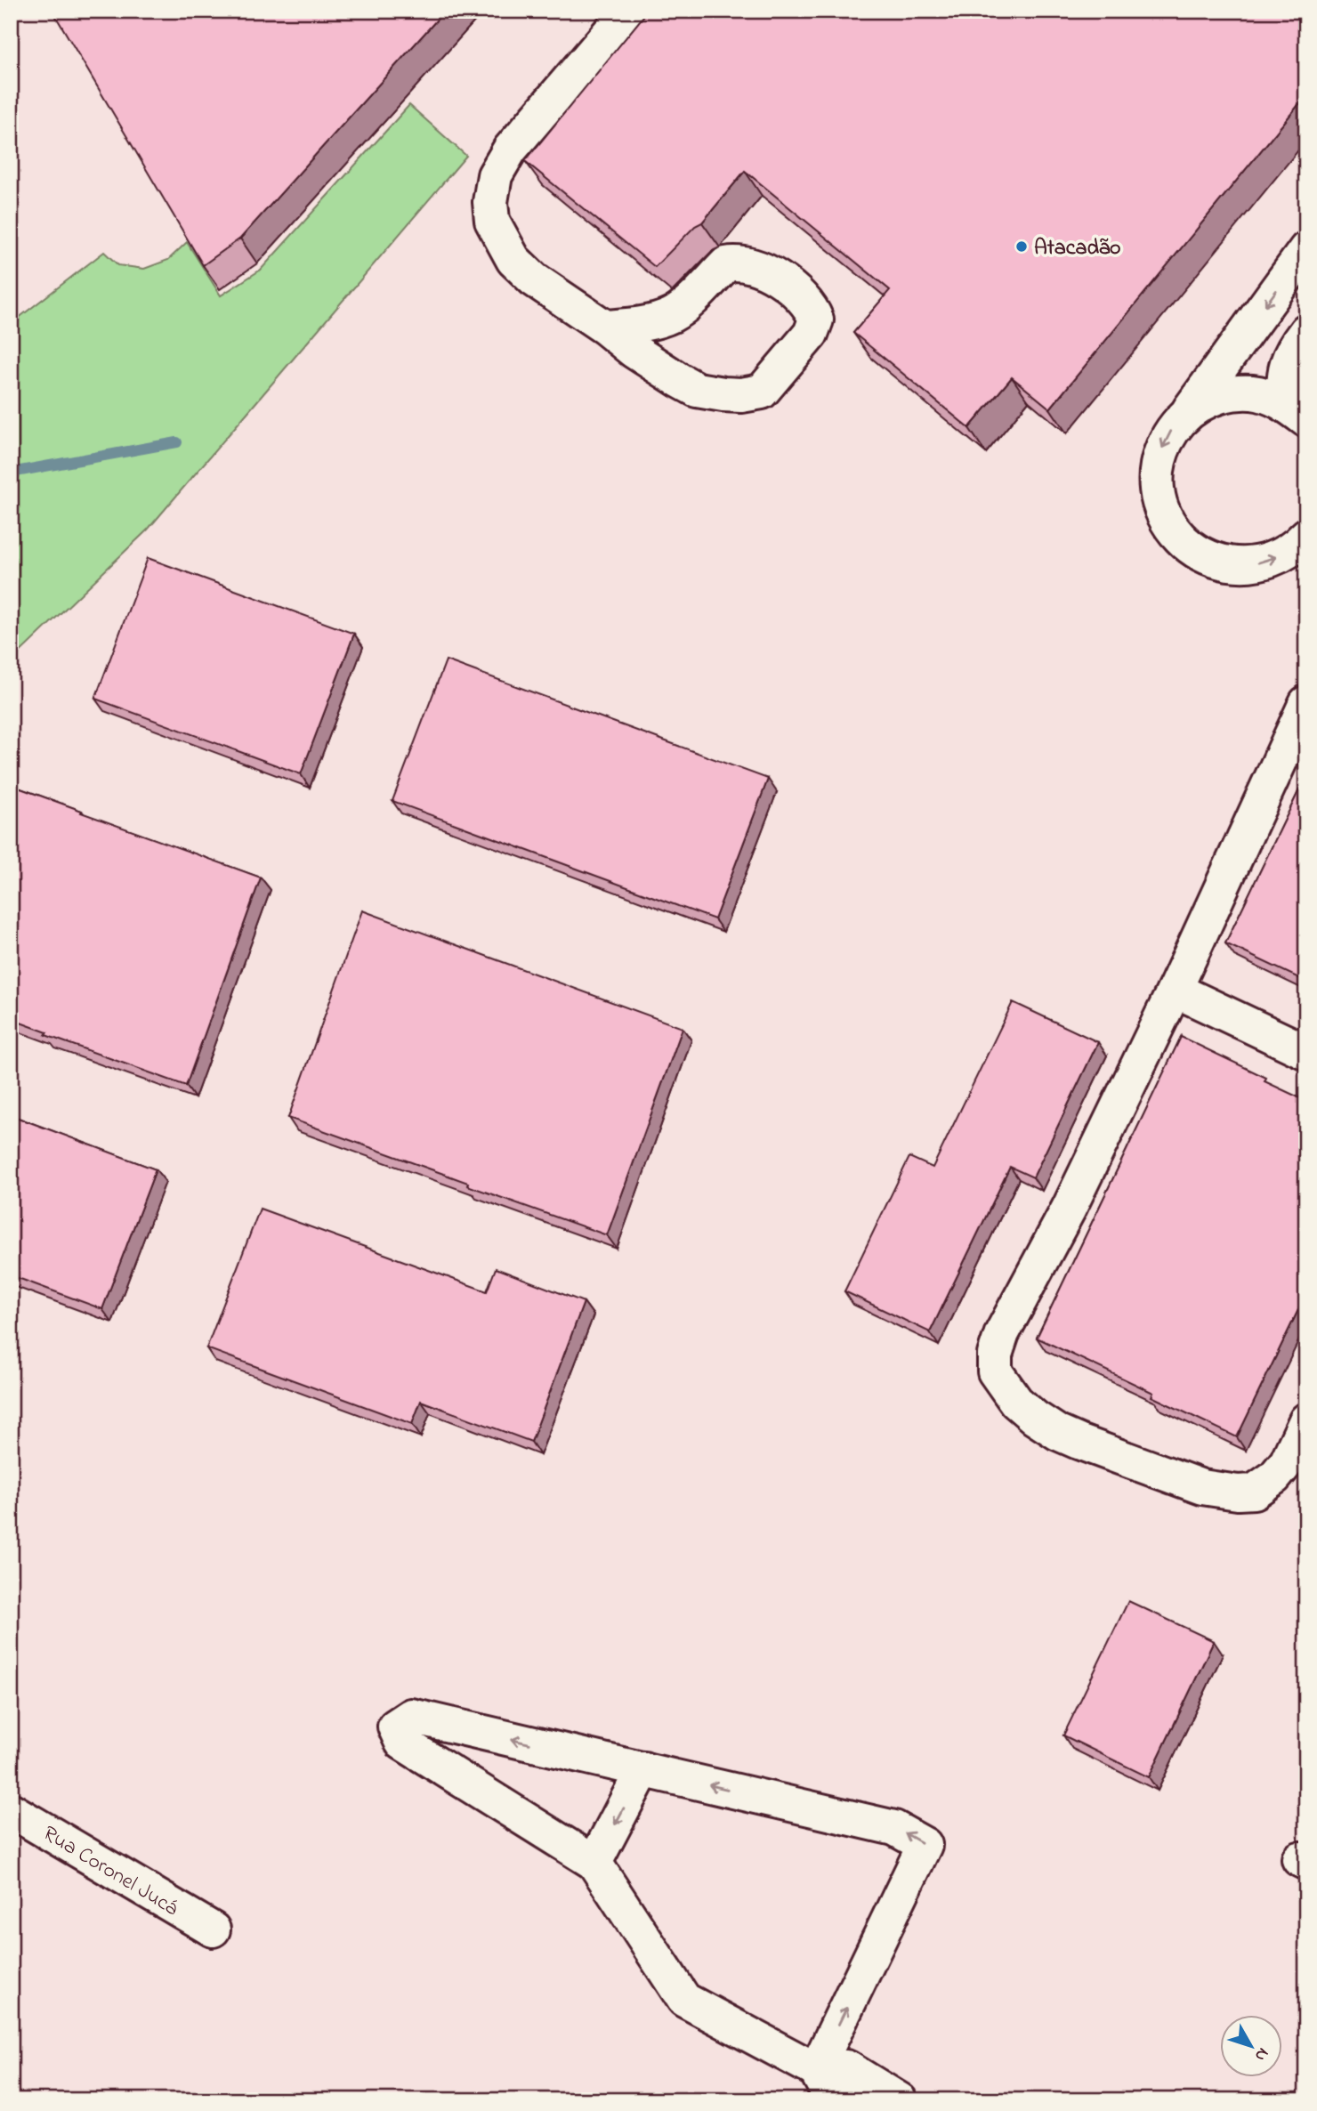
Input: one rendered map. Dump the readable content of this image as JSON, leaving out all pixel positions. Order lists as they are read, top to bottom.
{
  "streets": {
    "street": ["Rua Coronel Jucá"]
  },
  "places": ["Atacadão"],
  "north": "bottom right"
}
